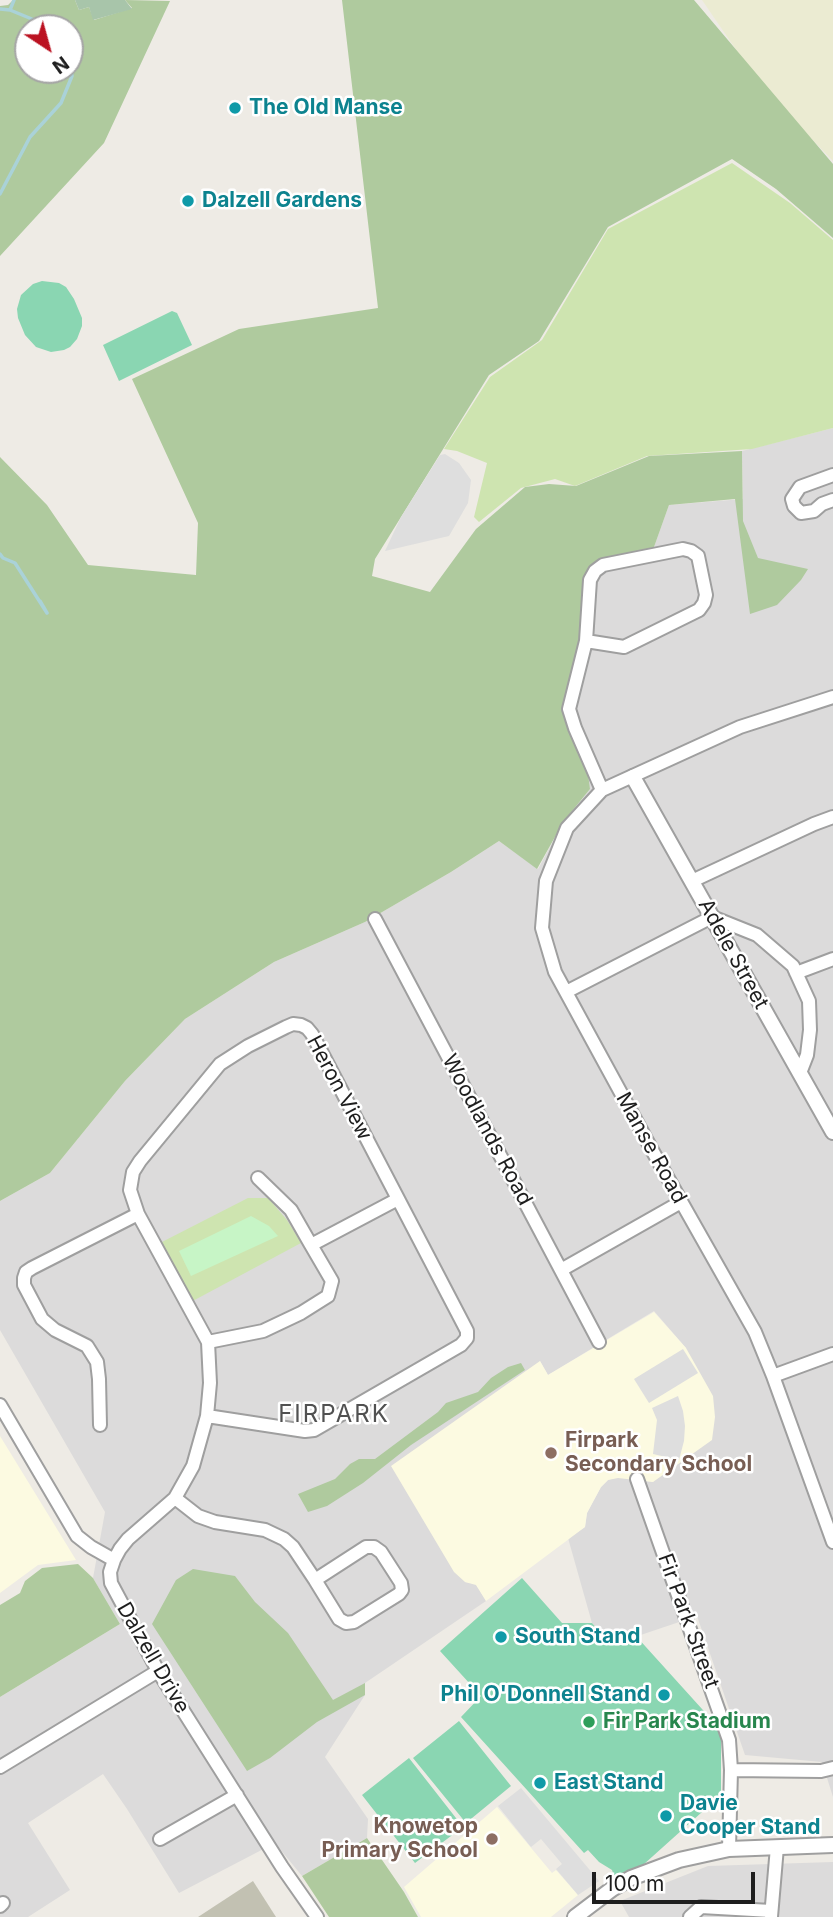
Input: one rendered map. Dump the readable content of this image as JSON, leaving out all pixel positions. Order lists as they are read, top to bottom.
{
  "streets": {
    "street": [
      "Adele Street",
      "Heron View",
      "Woodlands Road",
      "Manse Road",
      "Fir Park Street",
      "Dalzell Drive"
    ]
  },
  "crossings": [
    ["Adele Street", "Manse Road"],
    ["Heron View", "Dalzell Drive"]
  ],
  "districts": ["FIRPARK"],
  "places": [
    "The Old Manse",
    "Dalzell Gardens",
    "Firpark Secondary School",
    "South Stand",
    "Phil O'Donnell Stand",
    "Fir Park Stadium",
    "East Stand",
    "Davie Cooper Stand",
    "Knowetop Primary School"
  ],
  "scale_bar": "100 m",
  "north": "bottom right"
}
